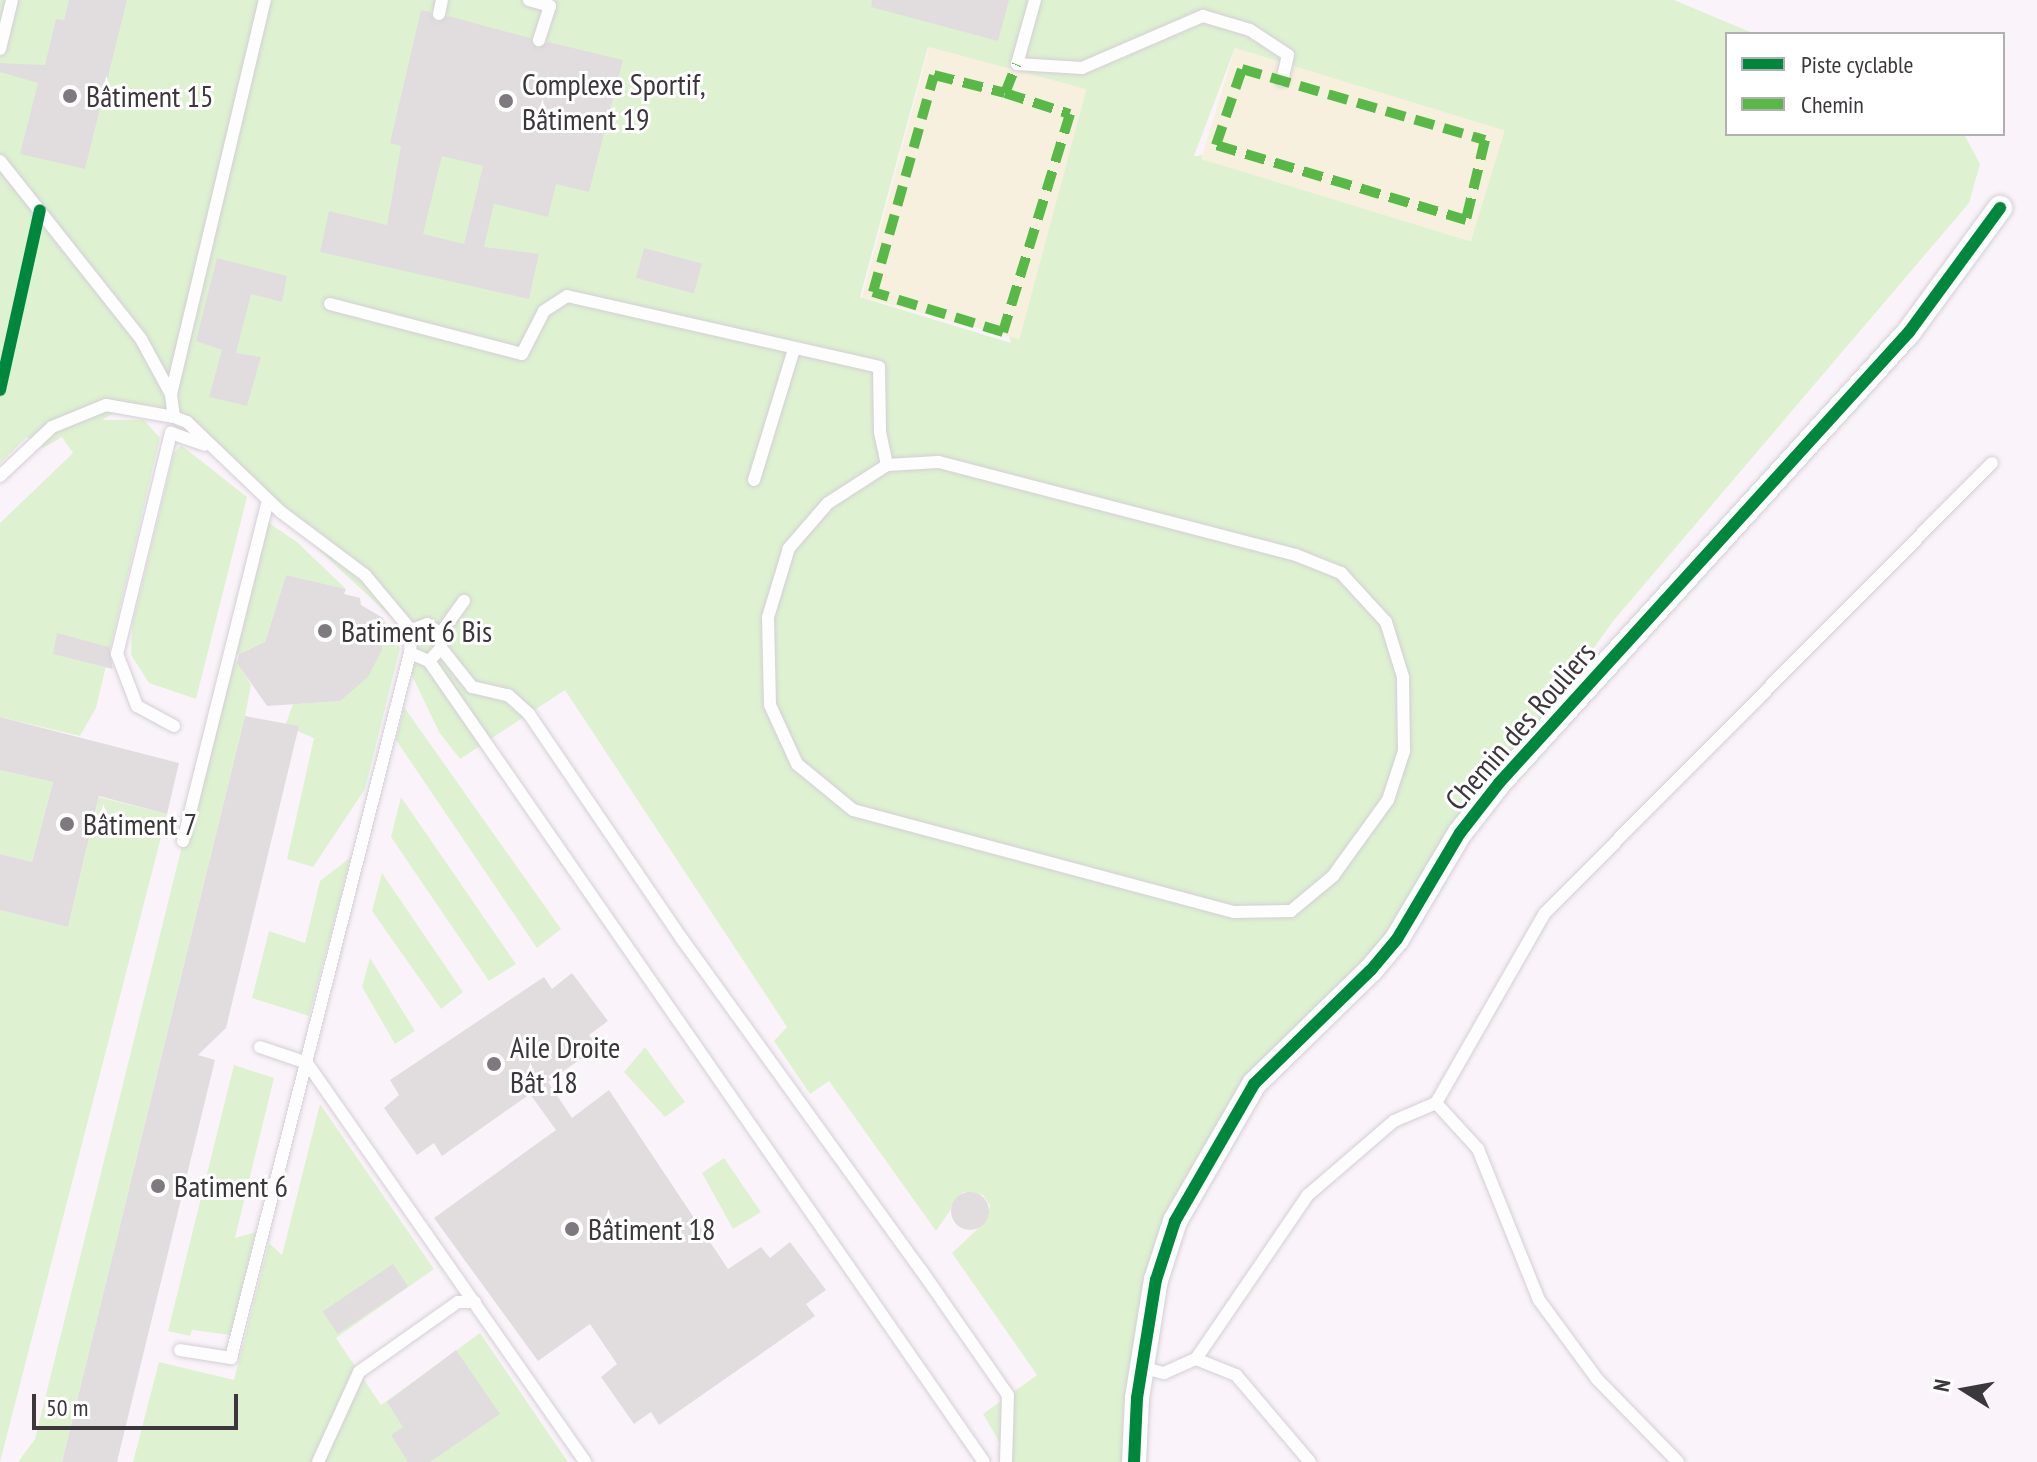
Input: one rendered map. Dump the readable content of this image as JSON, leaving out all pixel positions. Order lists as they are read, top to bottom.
{
  "streets": {
    "street": ["Chemin des Rouliers"]
  },
  "places": [
    "Bâtiment 15",
    "Complexe Sportif, Bâtiment 19",
    "Batiment 6 Bis",
    "Bâtiment 7",
    "Aile Droite Bât 18",
    "Batiment 6",
    "Bâtiment 18"
  ],
  "legend": ["Piste cyclable", "Chemin"],
  "scale_bar": "50 m",
  "north": "left"
}
